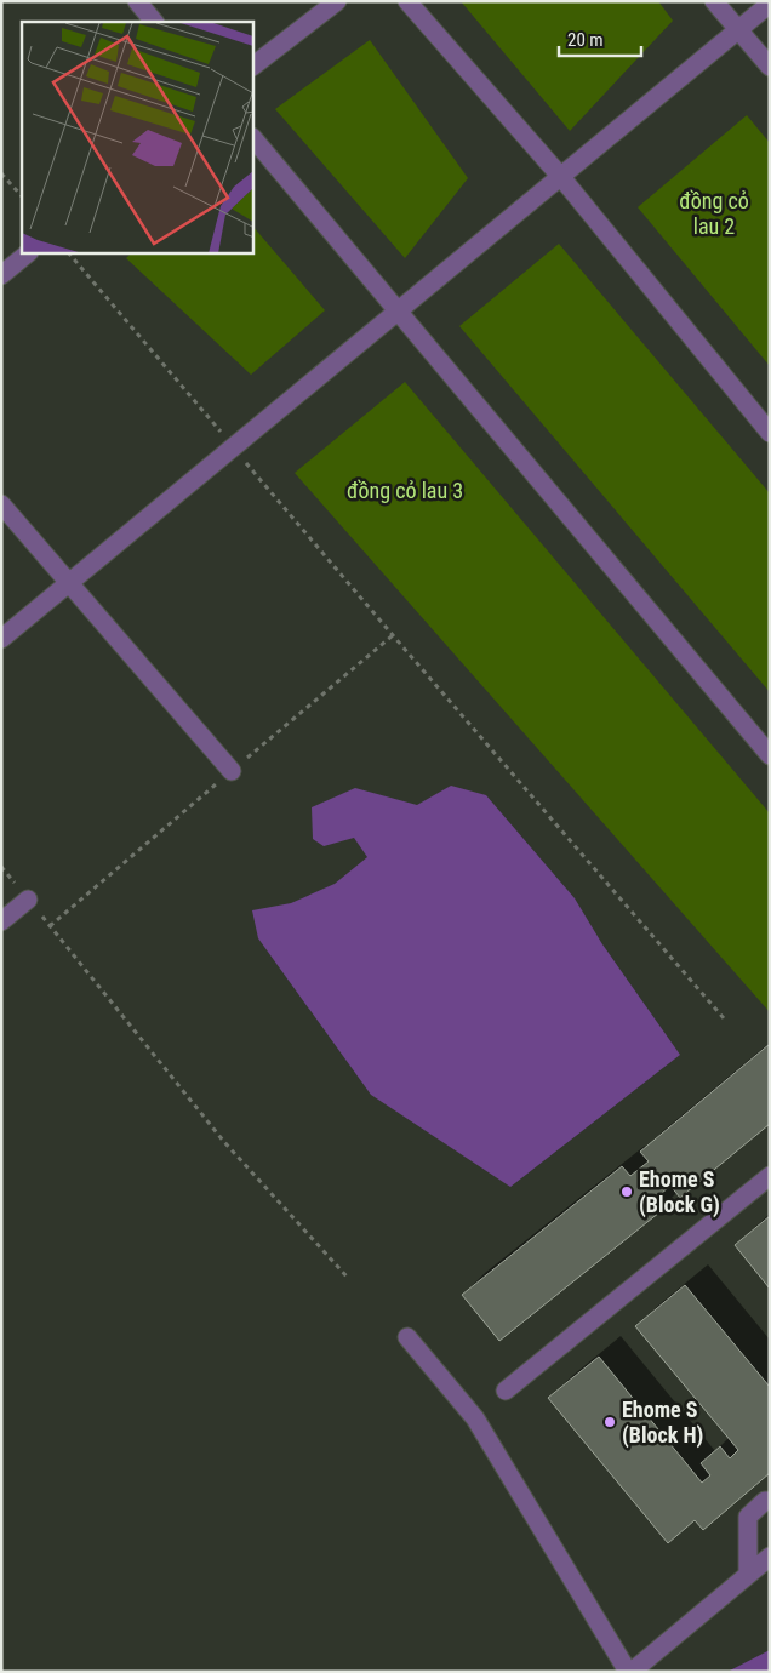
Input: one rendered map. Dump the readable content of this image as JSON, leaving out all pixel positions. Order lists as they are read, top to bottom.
{
  "parks": ["đồng cỏ lau 2", "đồng cỏ lau 3"],
  "places": ["Ehome S (Block G)", "Ehome S (Block H)"],
  "scale_bar": "20 m"
}
